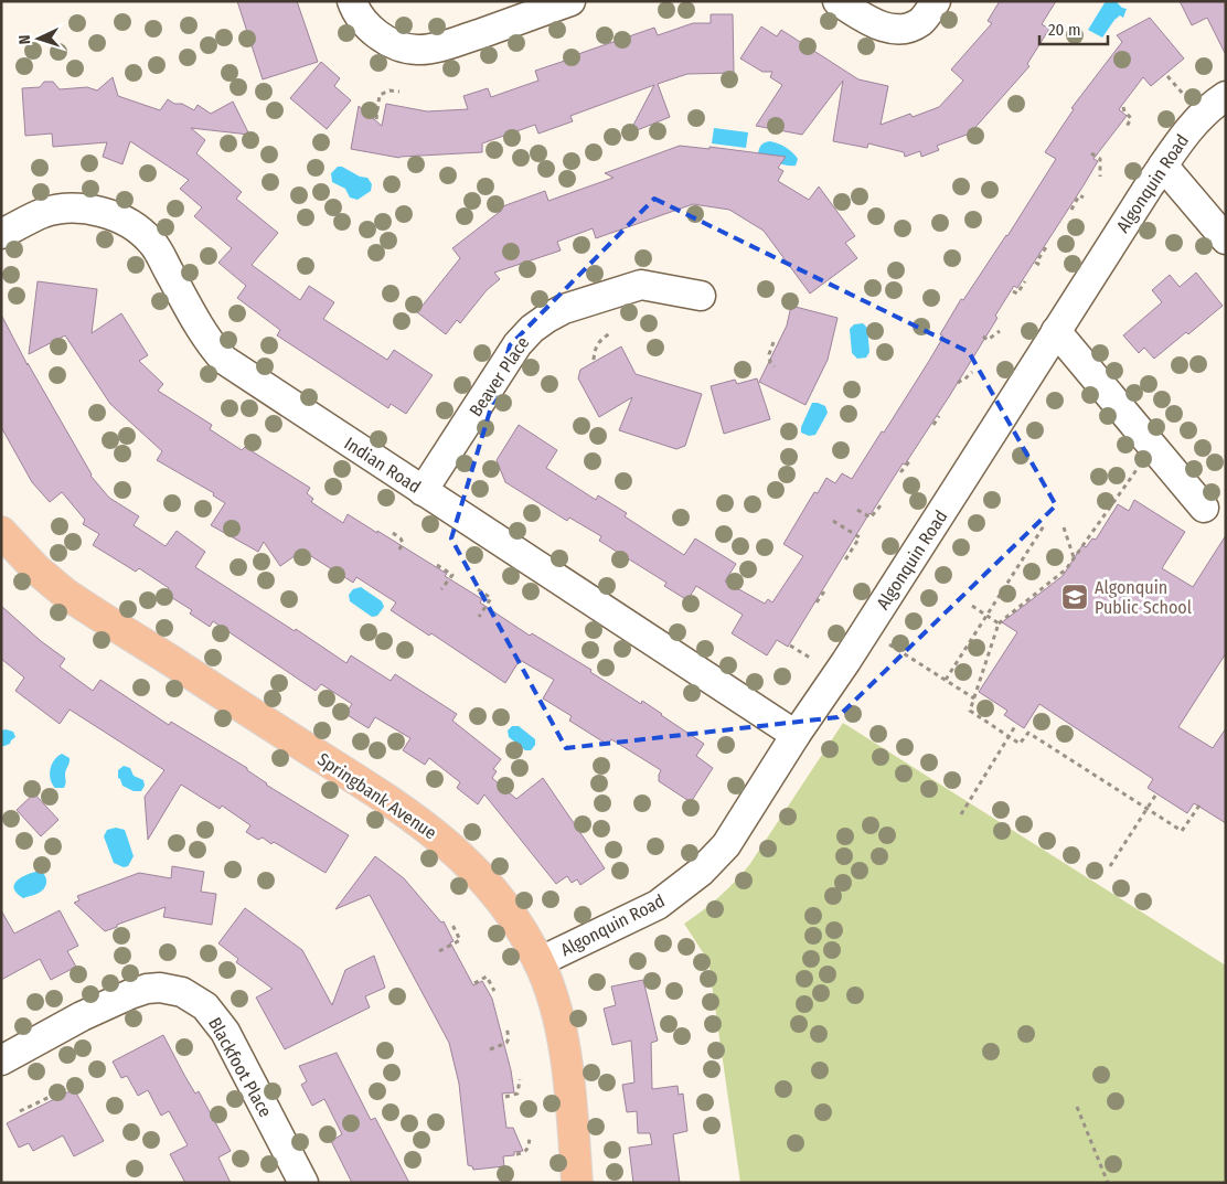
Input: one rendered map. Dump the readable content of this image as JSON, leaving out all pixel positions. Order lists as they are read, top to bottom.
{
  "streets": {
    "main road": ["Springbank Avenue"],
    "street": [
      "Algonquin Road",
      "Beaver Place",
      "Indian Road",
      "Blackfoot Place"
    ]
  },
  "crossings": [
    ["Algonquin Road", "Indian Road"],
    ["Algonquin Road", "Springbank Avenue"],
    ["Beaver Place", "Indian Road"]
  ],
  "places": {
    "school or university": ["Algonquin Public School"]
  },
  "scale_bar": "20 m",
  "north": "left"
}
